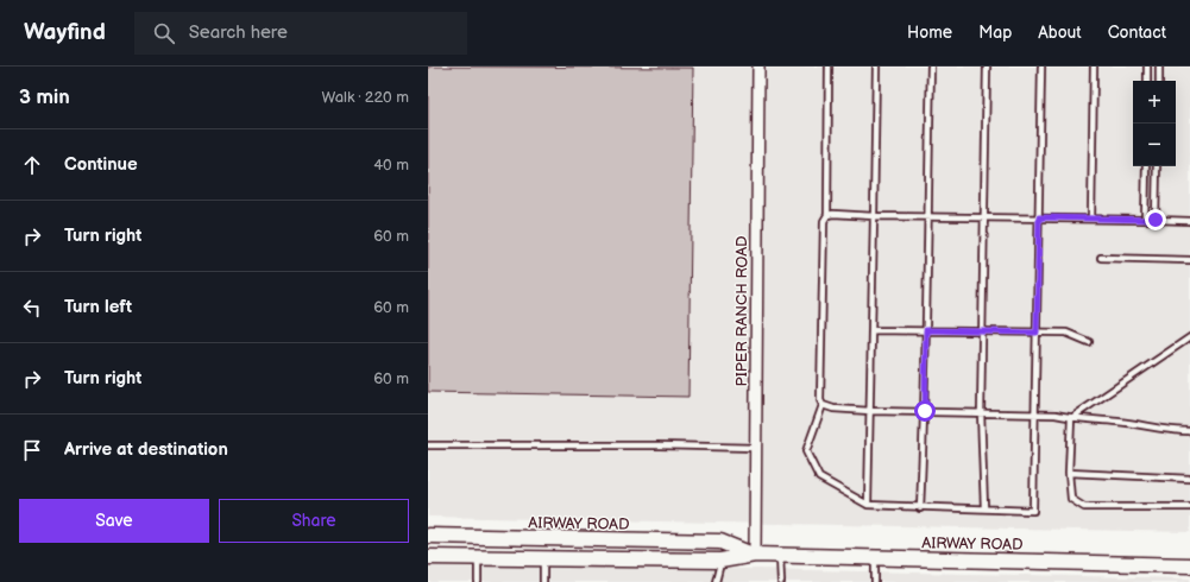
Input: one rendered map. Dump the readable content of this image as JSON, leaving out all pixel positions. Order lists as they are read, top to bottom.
{
  "streets": {
    "street": ["PIPER RANCH ROAD", "AIRWAY ROAD"]
  },
  "crossings": [
    ["PIPER RANCH ROAD", "AIRWAY ROAD"]
  ],
  "page": {
    "header": "Wayfind",
    "search": "Search here",
    "nav": [
      "Home",
      "Map",
      "About",
      "Contact"
    ],
    "heading": ["3 min", "Walk · 220 m"],
    "map_buttons": ["+", "−"],
    "list": [
      ["Continue", "40 m"],
      ["Turn right", "60 m"],
      ["Turn left", "60 m"],
      ["Turn right", "60 m"],
      "Arrive at destination"
    ],
    "buttons": ["Save", "Share"]
  }
}
